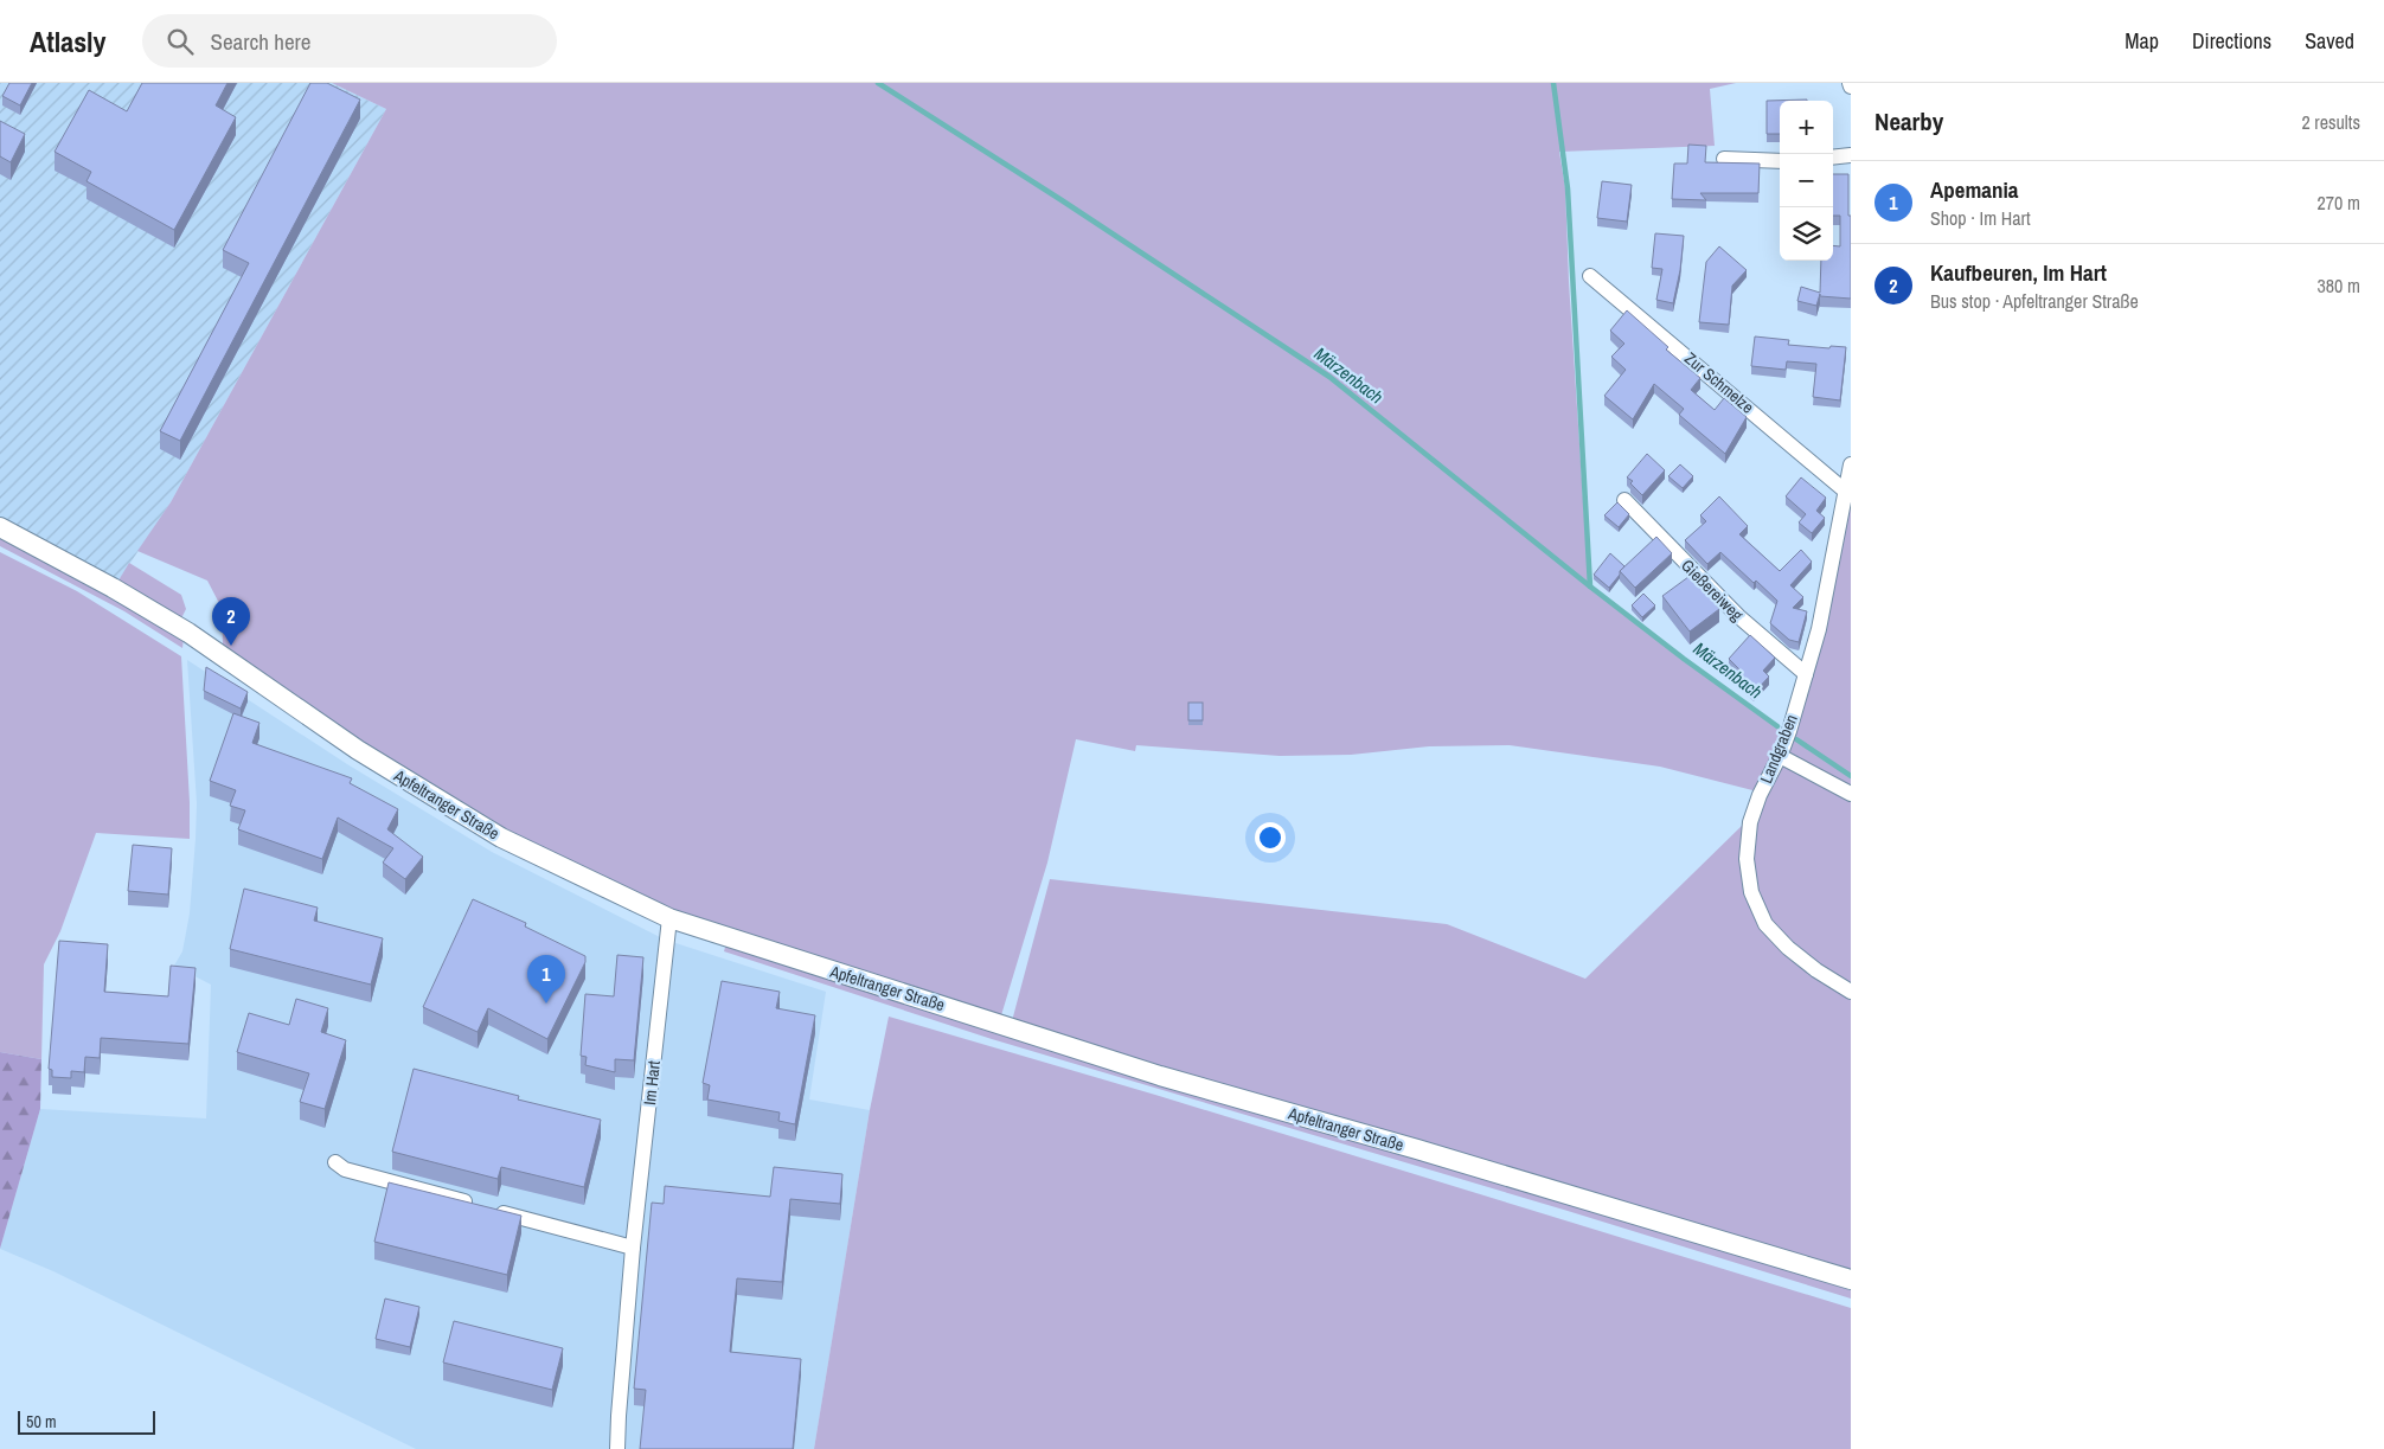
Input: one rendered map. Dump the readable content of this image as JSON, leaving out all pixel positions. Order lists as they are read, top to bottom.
{
  "streets": {
    "street": [
      "Zur Schmelze",
      "Gießereiweg",
      "Landgraben",
      "Apfeltranger Straße",
      "Im Hart"
    ]
  },
  "crossings": [
    ["Zur Schmelze", "Landgraben"],
    ["Gießereiweg", "Landgraben"],
    ["Apfeltranger Straße", "Im Hart"]
  ],
  "water": ["Märzenbach"],
  "scale_bar": "50 m",
  "page": {
    "header": "Atlasly",
    "search": "Search here",
    "nav": ["Map", "Directions", "Saved"],
    "heading": ["Nearby", "2 results"],
    "map_buttons": ["+", "−"],
    "list": [
      {
        "mark": "1",
        "name": "Apemania",
        "note": "Shop · Im Hart",
        "value": "270 m"
      },
      {
        "mark": "2",
        "name": "Kaufbeuren, Im Hart",
        "note": "Bus stop · Apfeltranger Straße",
        "value": "380 m"
      }
    ],
    "pins": ["2", "1"],
    "scale": "50 m"
  }
}
